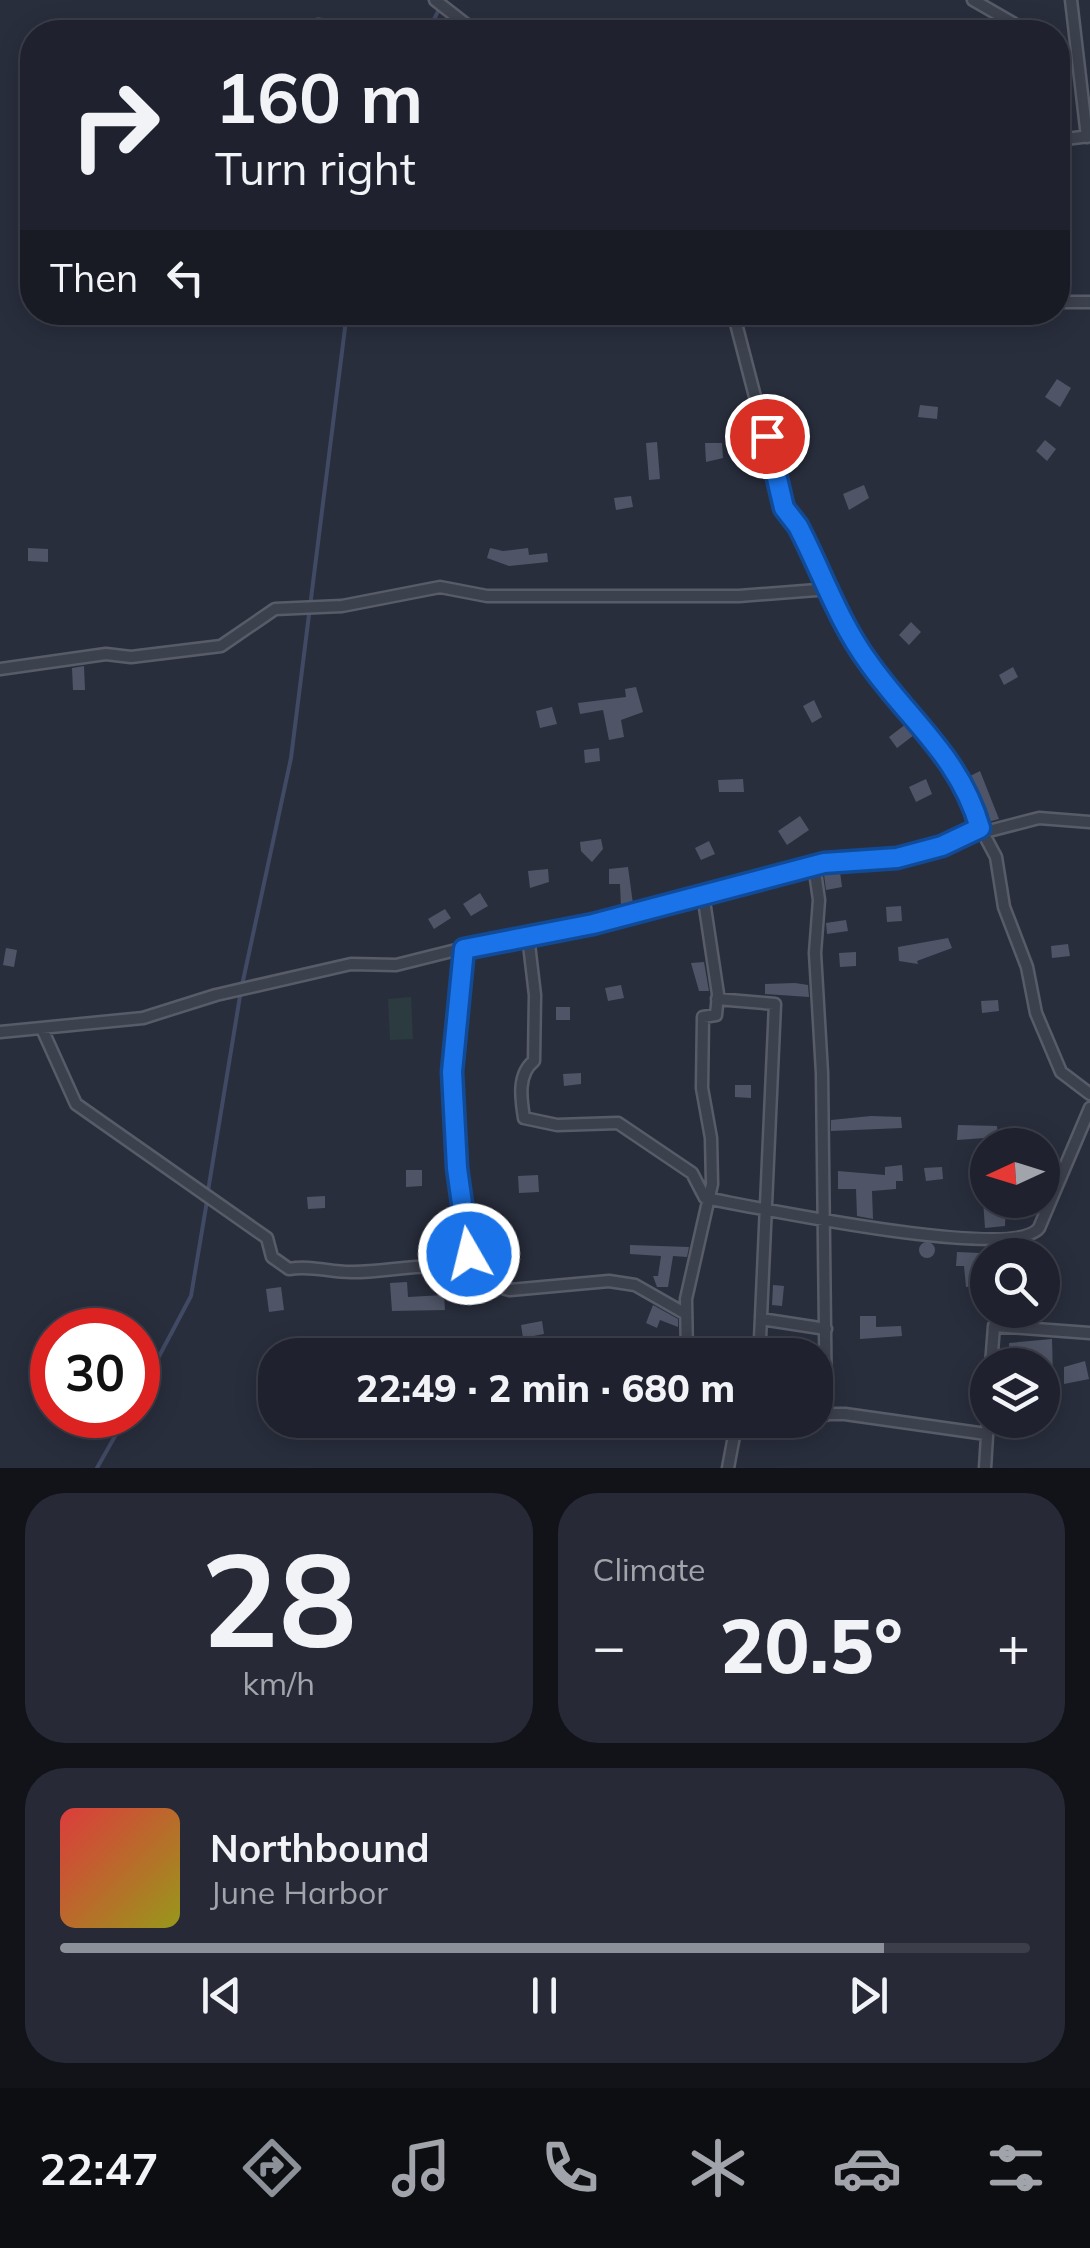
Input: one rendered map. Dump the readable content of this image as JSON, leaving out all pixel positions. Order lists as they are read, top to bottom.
{
  "north": "left",
  "page": {
    "turn": ["160 m", "Turn right"],
    "then": "Then",
    "limit": "30",
    "trip": "22:49 · 2 min · 680 m",
    "tile": [
      ["28", "km/h"],
      "Climate"
    ],
    "heat": ["−", "20.5°", "+"],
    "song": ["Northbound", "June Harbor"],
    "tabs": "22:47"
  }
}
